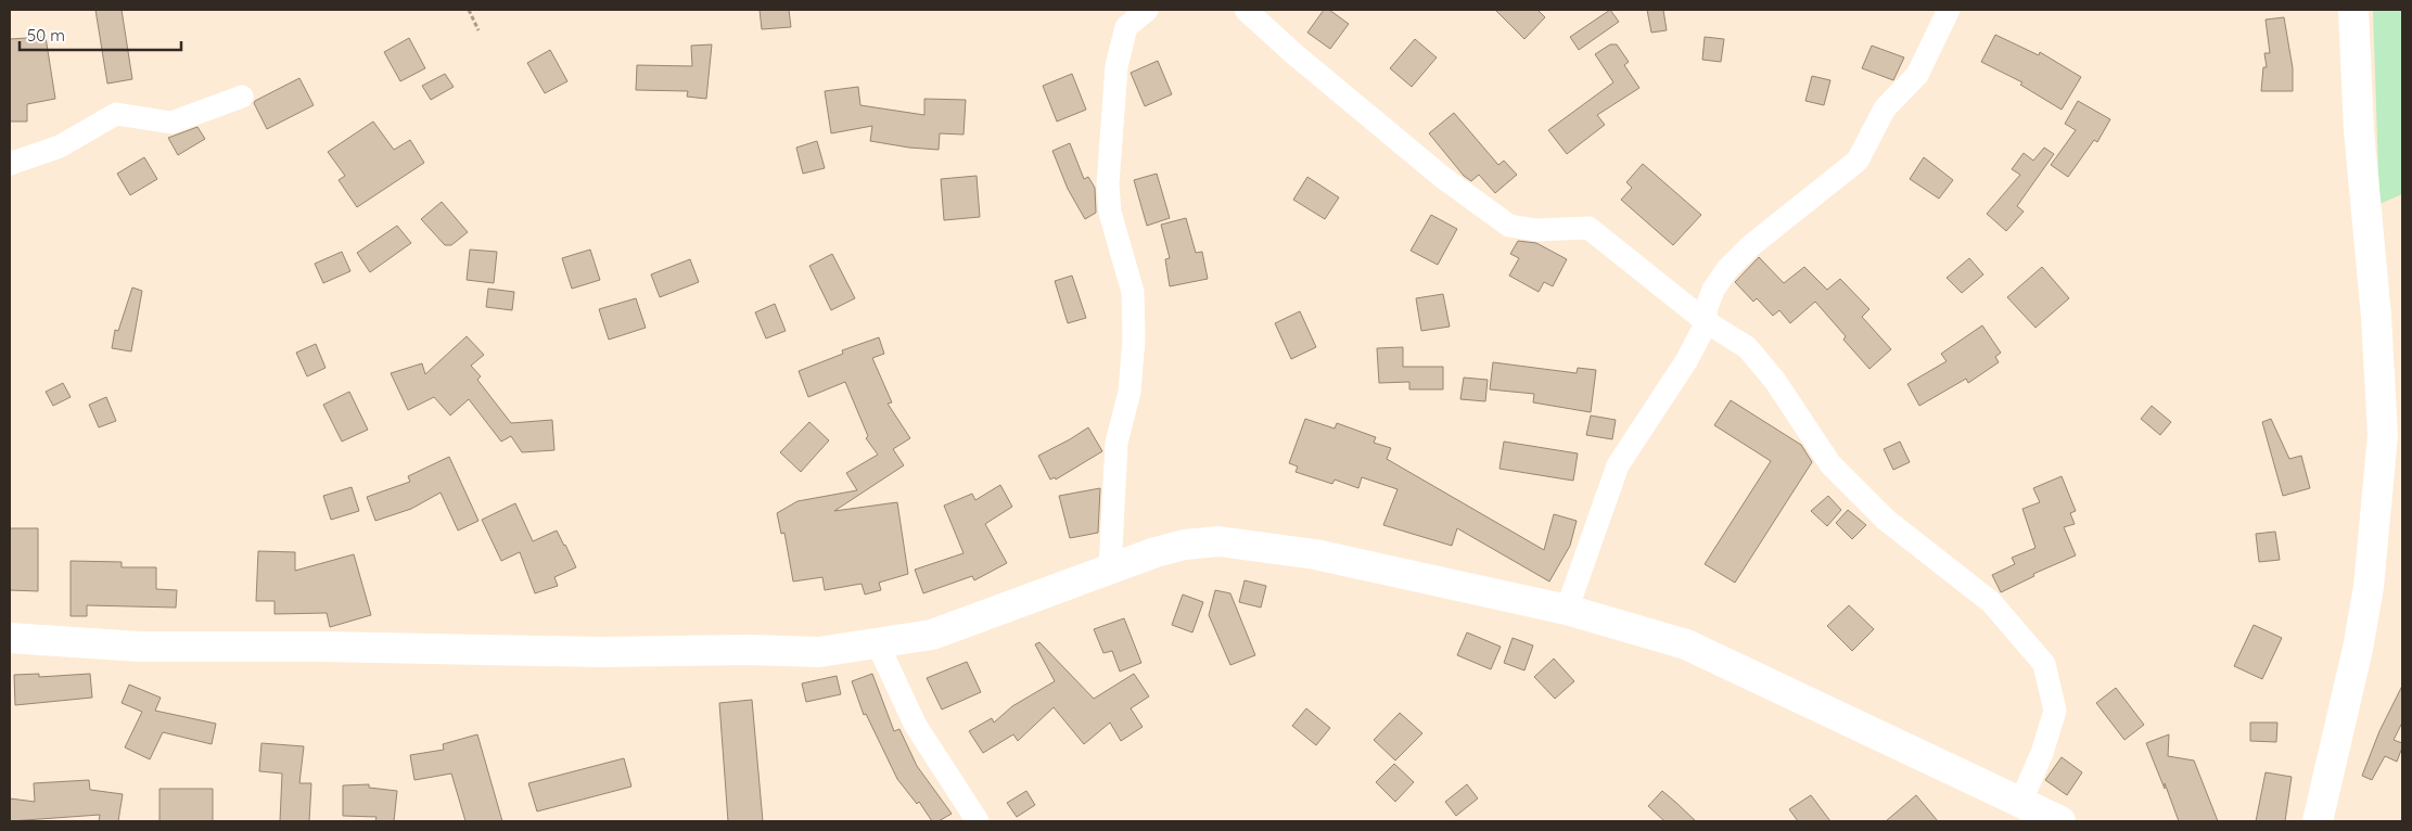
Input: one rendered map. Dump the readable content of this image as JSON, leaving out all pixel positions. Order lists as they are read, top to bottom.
{
  "scale_bar": "50 m"
}
